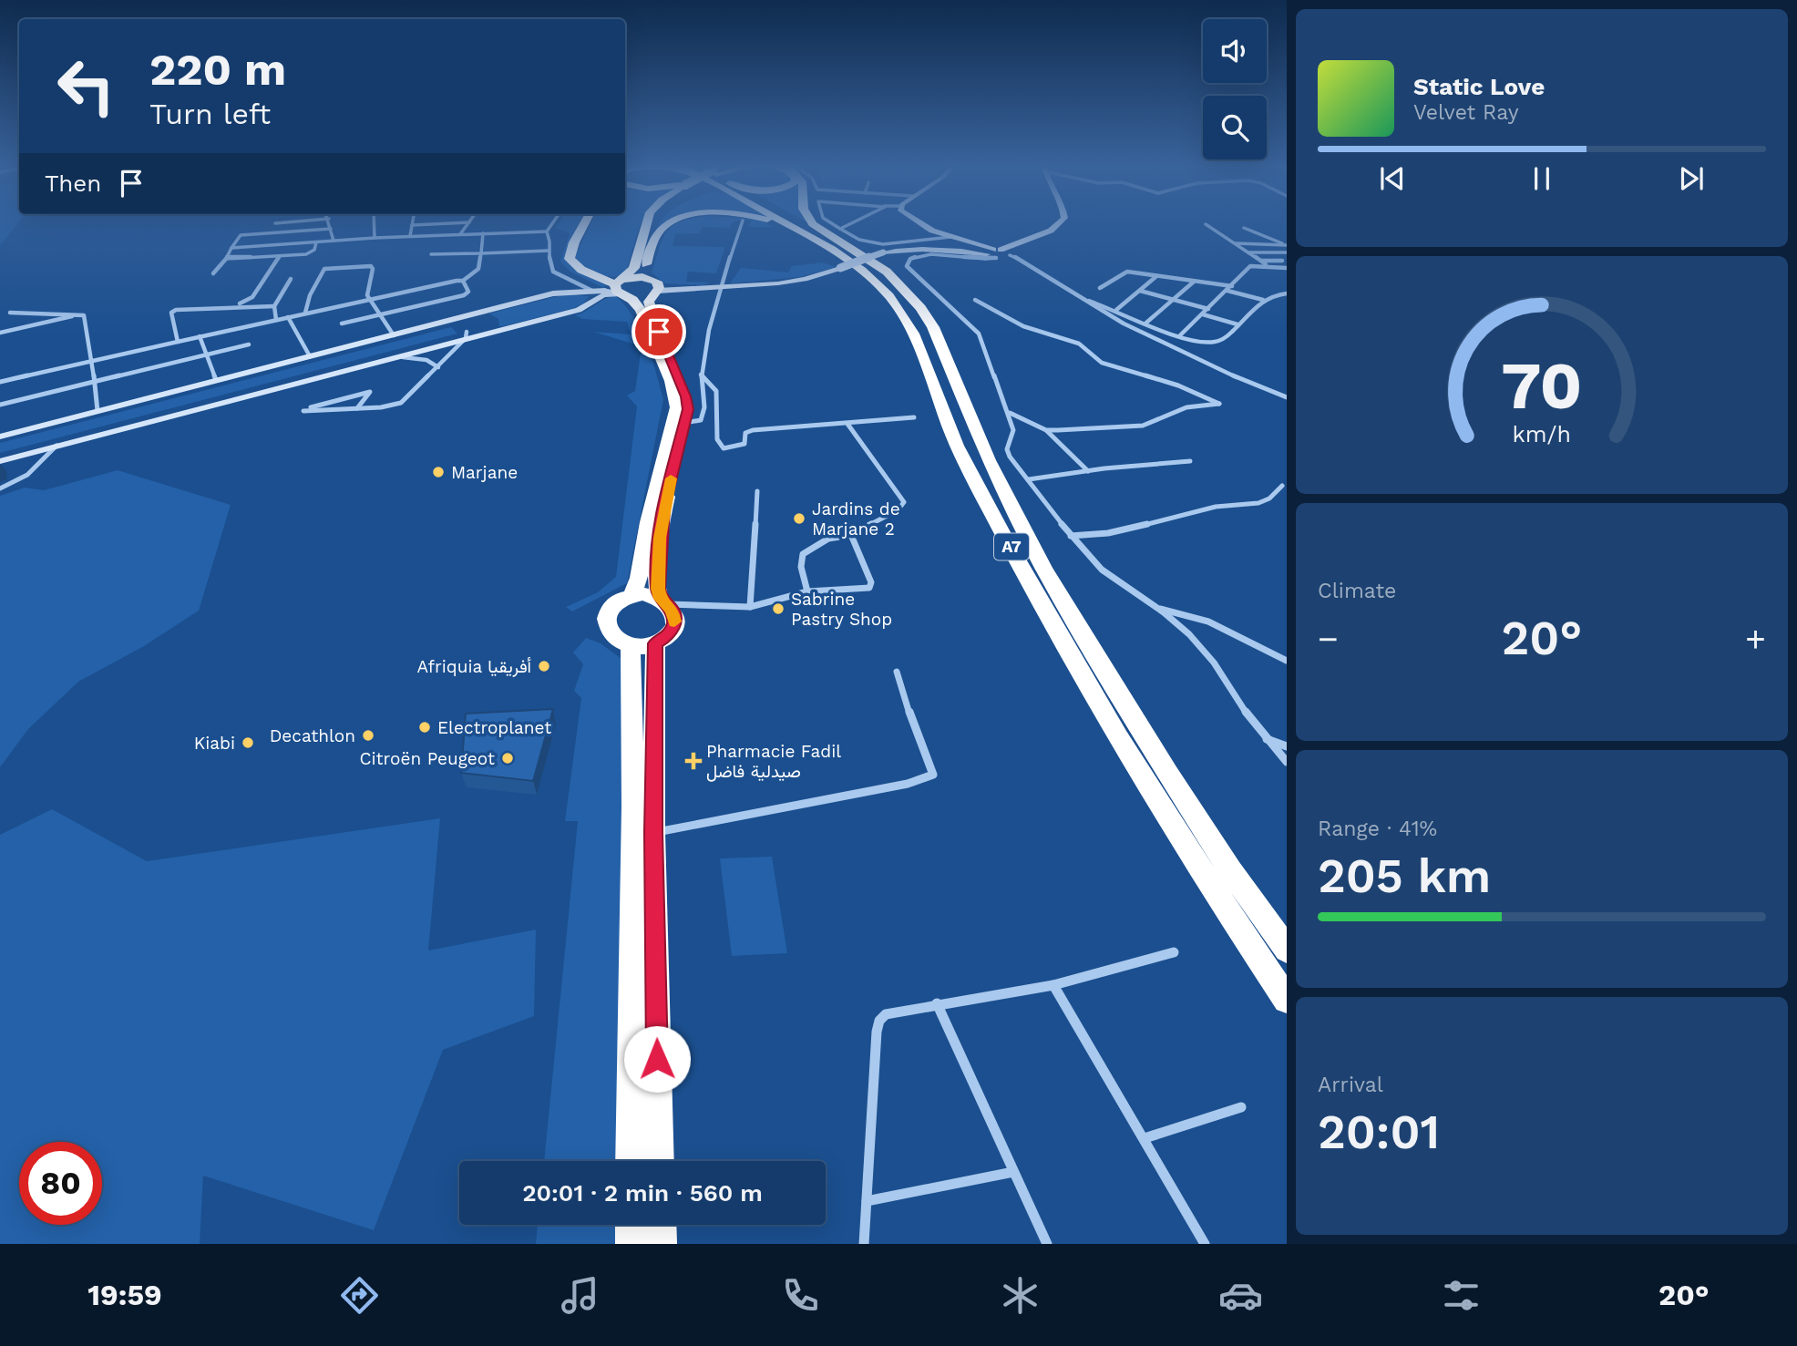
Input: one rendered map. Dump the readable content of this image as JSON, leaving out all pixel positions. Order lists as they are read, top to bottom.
{
  "streets": {
    "highway": ["A7"]
  },
  "places": {
    "other": [
      "Marjane",
      "Jardins de Marjane 2",
      "Sabrine Pastry Shop",
      "Afriquia أفريقيا",
      "Electroplanet",
      "Decathlon",
      "Kiabi",
      "Citroën Peugeot"
    ],
    "health": ["Pharmacie Fadil صيدلية فاضل"]
  },
  "page": {
    "turn": ["220 m", "Turn left"],
    "song": ["Static Love", "Velvet Ray"],
    "then": "Then",
    "tile": [
      "Climate",
      ["Range · 41%", "205 km"],
      ["Arrival", "20:01"]
    ],
    "heat": ["−", "20°", "+"],
    "limit": "80",
    "trip": "20:01 · 2 min · 560 m",
    "tabs": ["19:59", "20°"],
    "gauge": ["70", "km/h"]
  }
}
